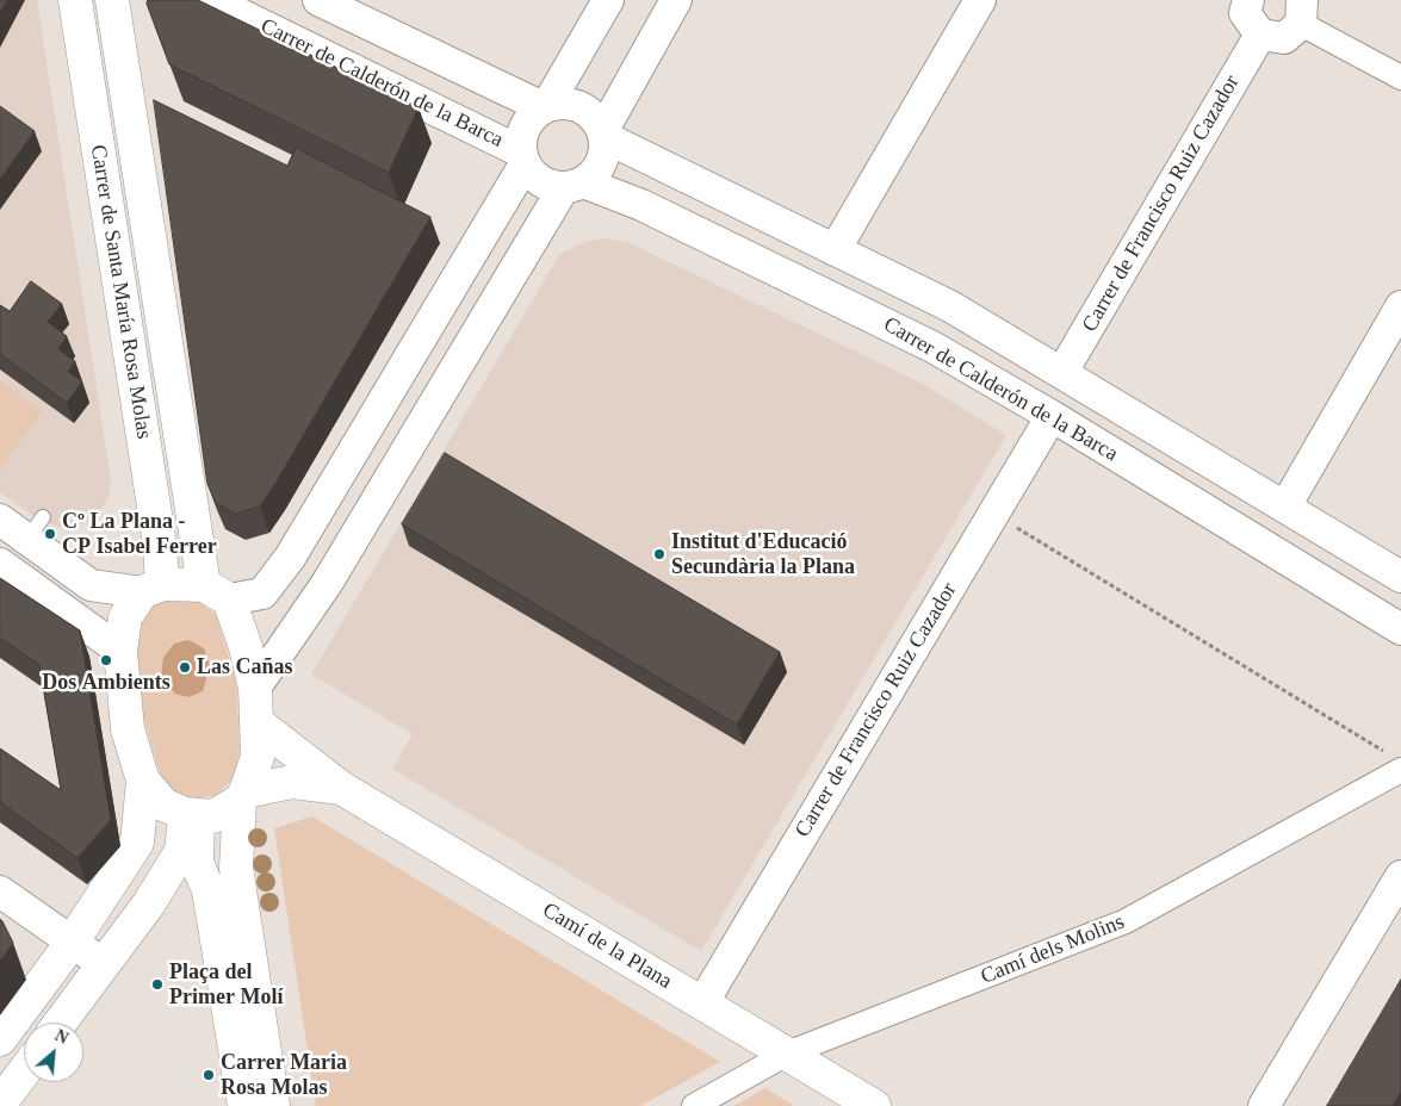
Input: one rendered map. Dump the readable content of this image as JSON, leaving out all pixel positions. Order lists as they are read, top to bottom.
{
  "streets": {
    "street": [
      "Carrer de Calderón de la Barca",
      "Carrer de Francisco Ruiz Cazador",
      "Carrer de Santa María Rosa Molas",
      "Camí de la Plana",
      "Camí dels Molins"
    ]
  },
  "crossings": [
    ["Carrer de Calderón de la Barca", "Carrer de Francisco Ruiz Cazador"],
    ["Carrer de Francisco Ruiz Cazador", "Camí de la Plana"],
    ["Carrer de Santa María Rosa Molas", "Camí de la Plana"],
    ["Camí de la Plana", "Camí dels Molins"]
  ],
  "places": [
    "Cº La Plana - CP Isabel Ferrer",
    "Institut d'Educació Secundària la Plana",
    "Dos Ambients",
    "Las Cañas",
    "Plaça del Primer Molí",
    "Carrer Maria Rosa Molas"
  ],
  "north": "top right"
}
